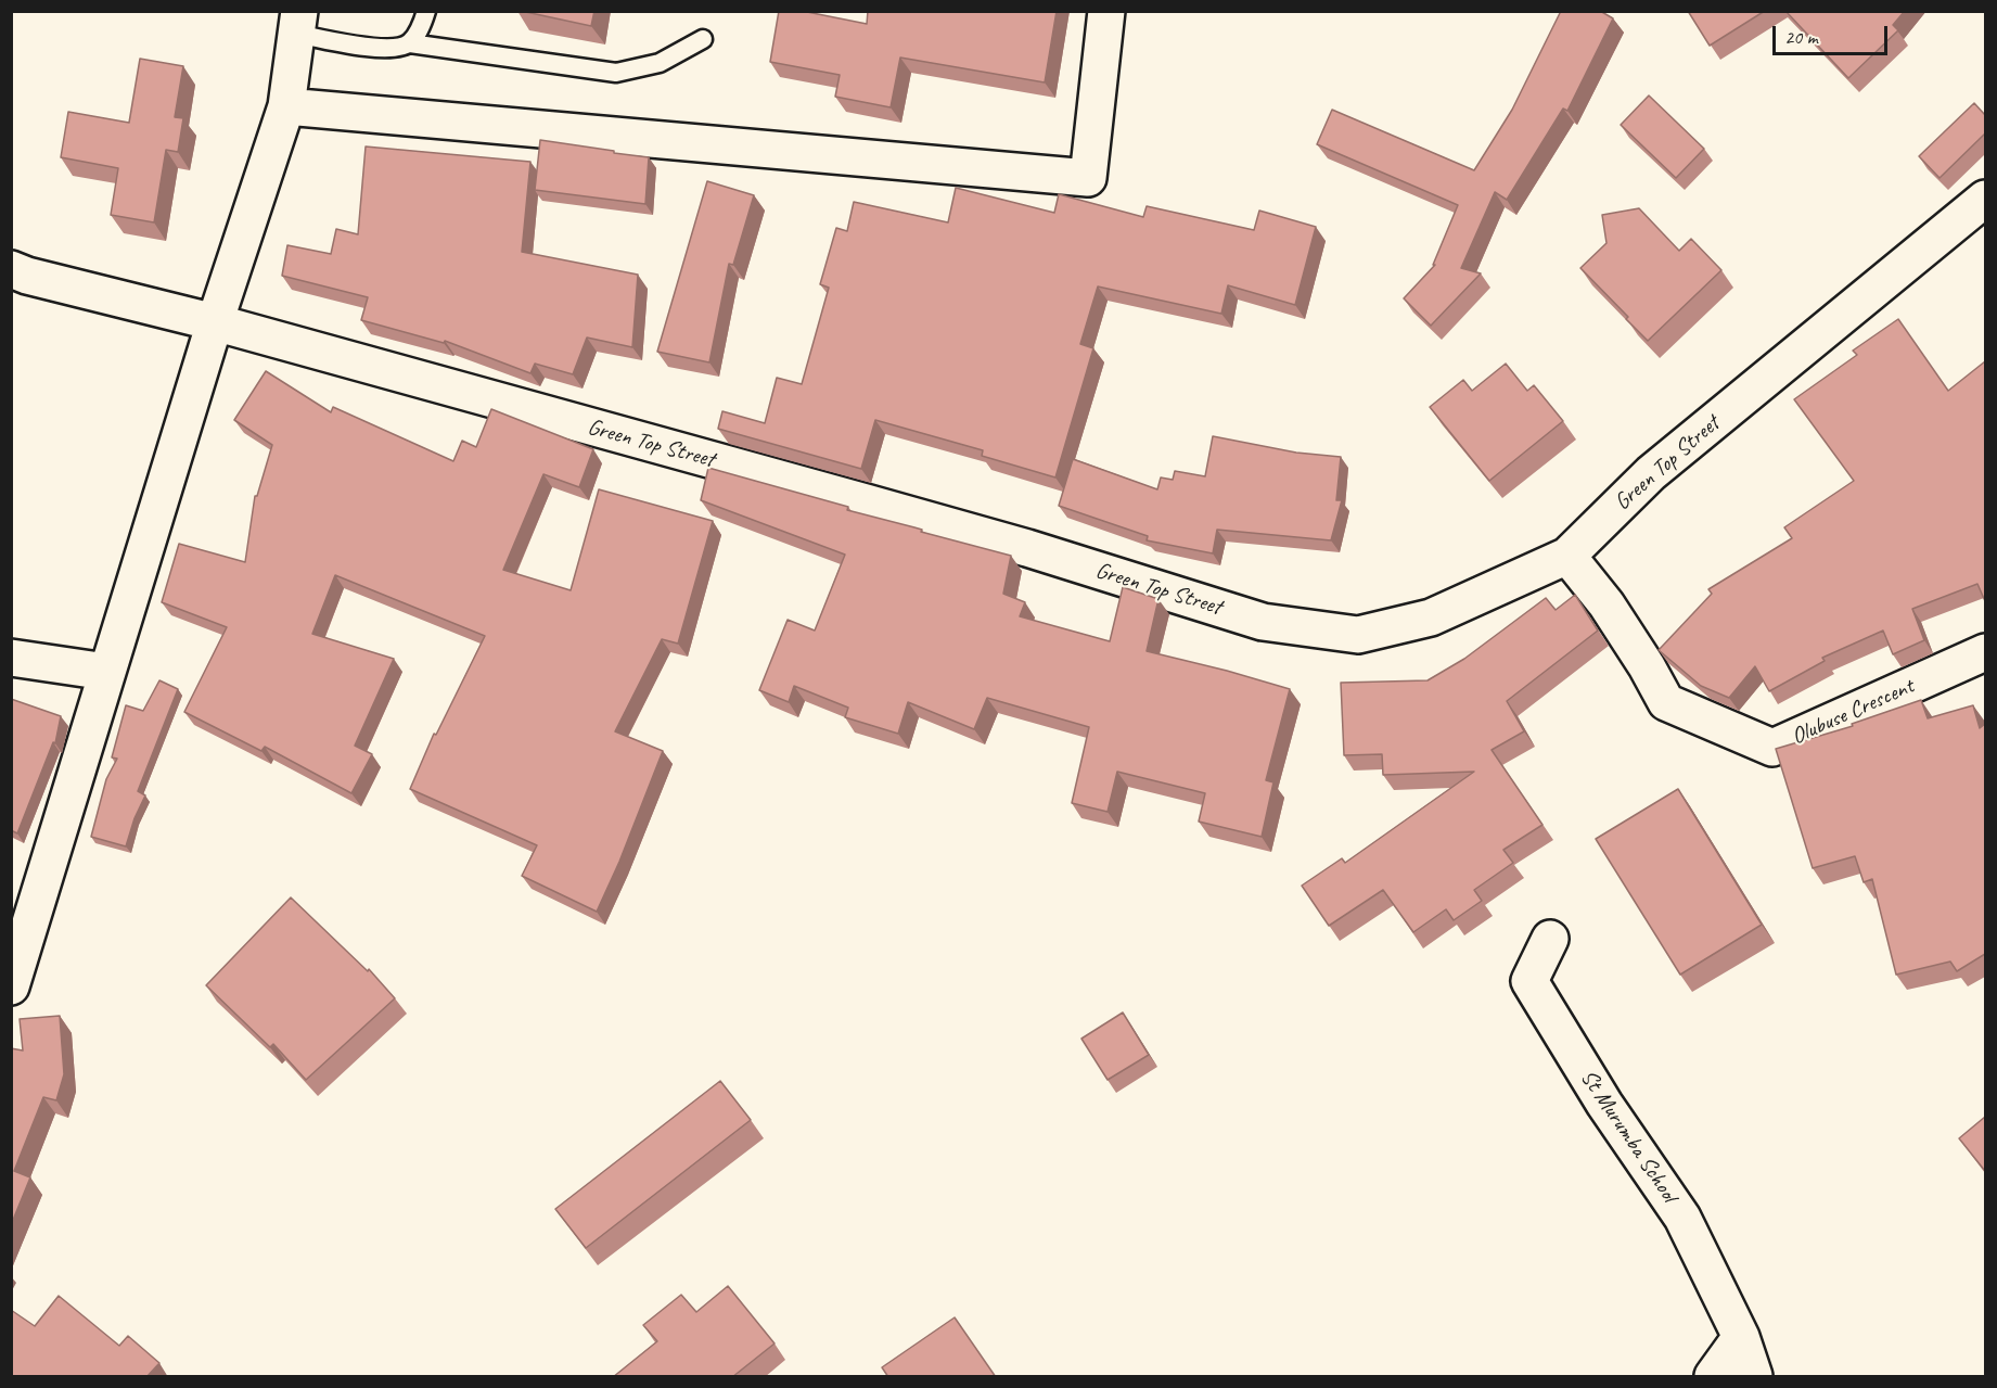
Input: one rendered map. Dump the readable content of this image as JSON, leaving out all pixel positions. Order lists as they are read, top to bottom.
{
  "streets": {
    "street": ["Green Top Street", "Olubuse Crescent", "St Murumba School"]
  },
  "crossings": [
    ["Green Top Street", "Olubuse Crescent"]
  ],
  "scale_bar": "20 m"
}
